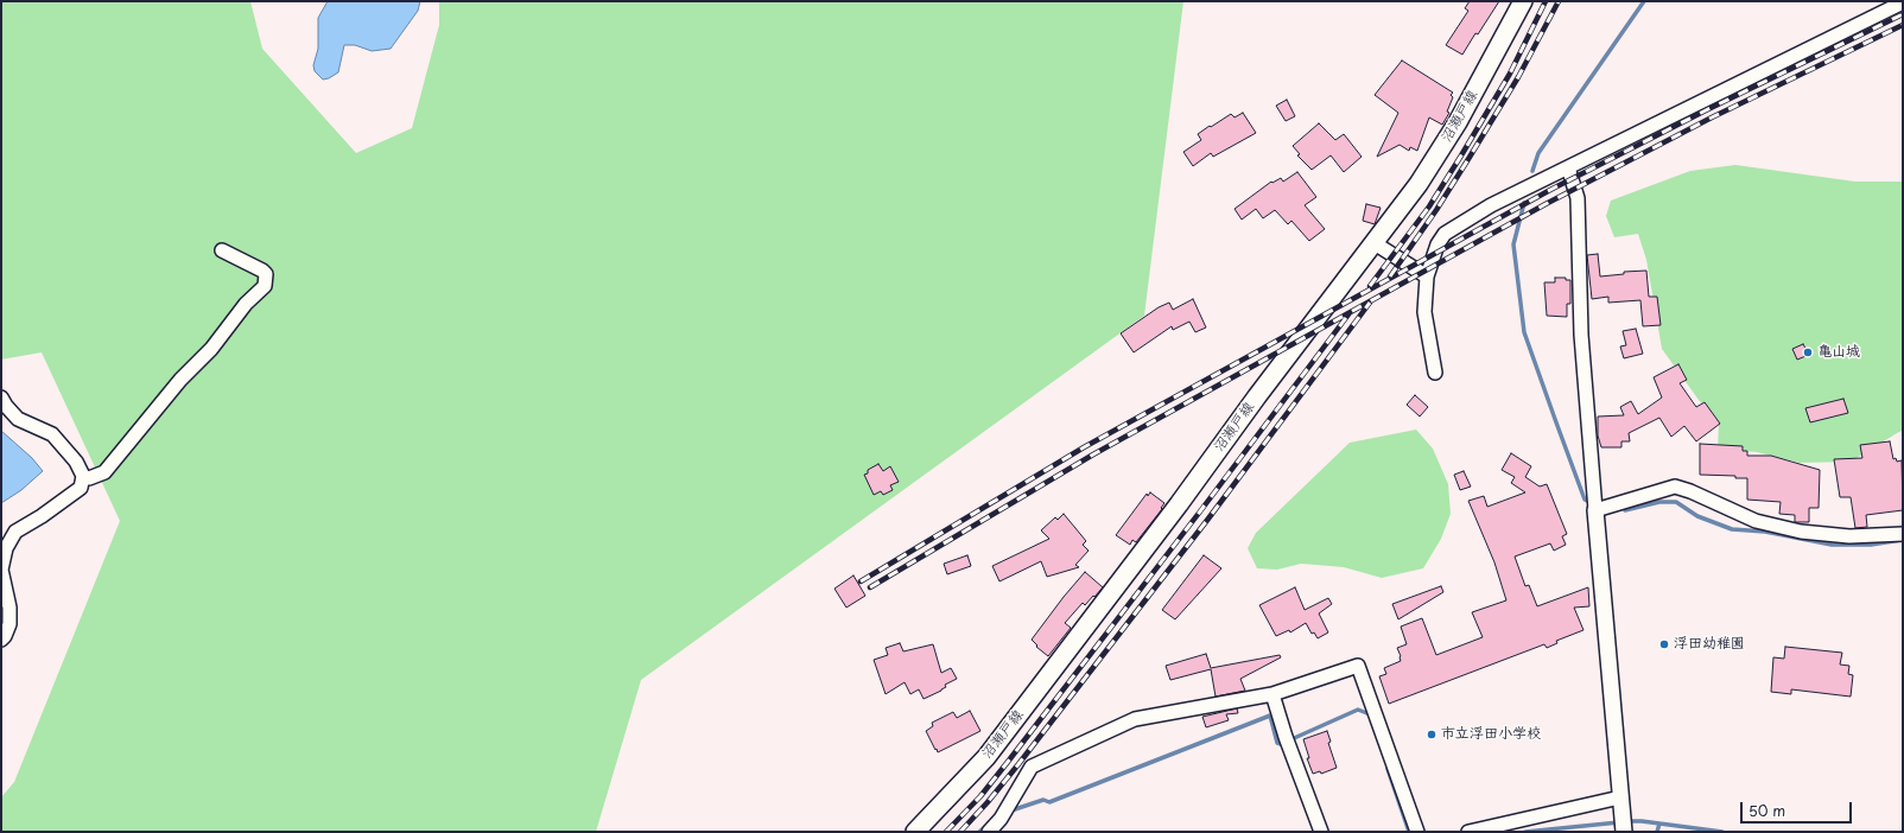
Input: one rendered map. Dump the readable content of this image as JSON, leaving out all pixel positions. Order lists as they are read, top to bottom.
{
  "streets": {
    "main road": ["沼瀬戸線"]
  },
  "places": ["亀山城", "浮田幼稚園", "市立浮田小学校"],
  "scale_bar": "50 m"
}
